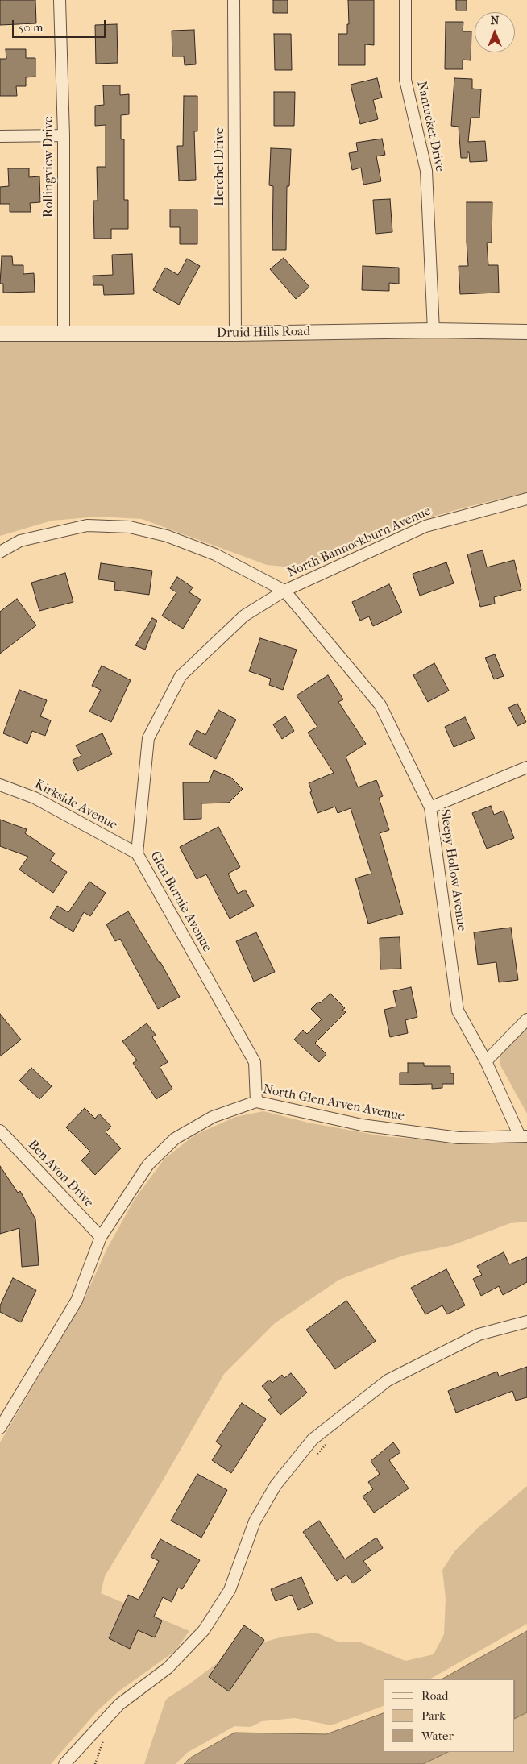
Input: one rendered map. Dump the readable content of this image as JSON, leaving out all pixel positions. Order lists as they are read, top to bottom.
{
  "streets": {
    "street": [
      "Nantucket Drive",
      "Rollingview Drive",
      "Herchel Drive",
      "Druid Hills Road",
      "North Bannockburn Avenue",
      "Kirkside Avenue",
      "Sleepy Hollow Avenue",
      "Glen Burnie Avenue",
      "North Glen Arven Avenue",
      "Ben Avon Drive"
    ]
  },
  "crossings": [
    ["Nantucket Drive", "Druid Hills Road"],
    ["Rollingview Drive", "Druid Hills Road"],
    ["Herchel Drive", "Druid Hills Road"],
    ["North Bannockburn Avenue", "Sleepy Hollow Avenue"],
    ["North Bannockburn Avenue", "Glen Burnie Avenue"],
    ["Kirkside Avenue", "Glen Burnie Avenue"],
    ["Sleepy Hollow Avenue", "Glen Burnie Avenue"],
    ["Sleepy Hollow Avenue", "North Glen Arven Avenue"],
    ["Glen Burnie Avenue", "North Glen Arven Avenue"],
    ["North Glen Arven Avenue", "Ben Avon Drive"]
  ],
  "legend": ["Road", "Park", "Water"],
  "scale_bar": "50 m",
  "north": "top"
}
